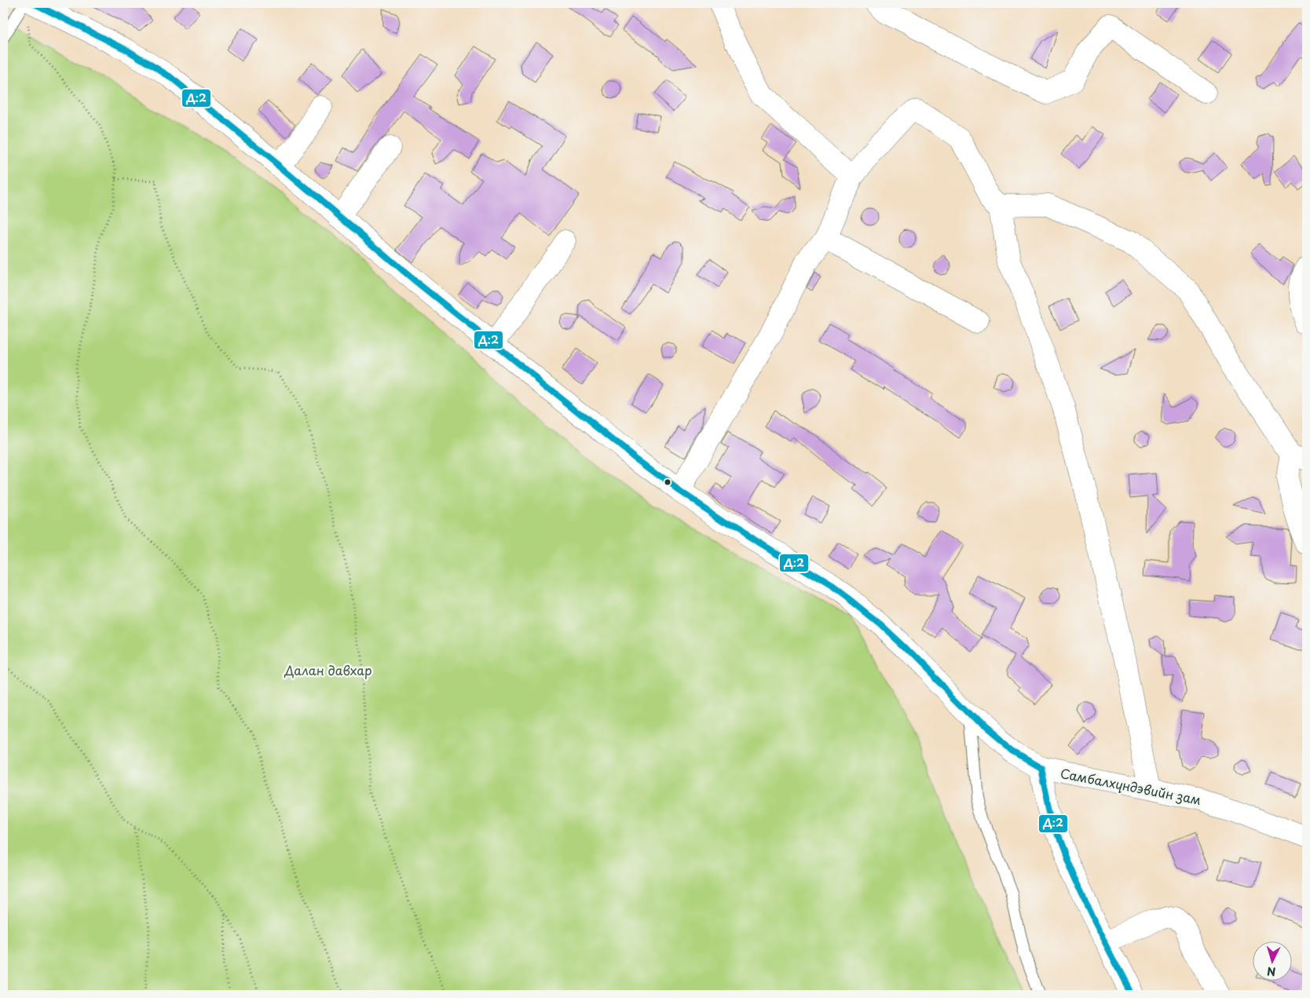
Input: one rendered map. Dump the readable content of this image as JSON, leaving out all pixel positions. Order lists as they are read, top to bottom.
{
  "streets": {
    "street": ["Самбалхүндэвийн зам"]
  },
  "parks": ["Далан давхар"],
  "lines": ["transit line Д:2"],
  "north": "bottom"
}
